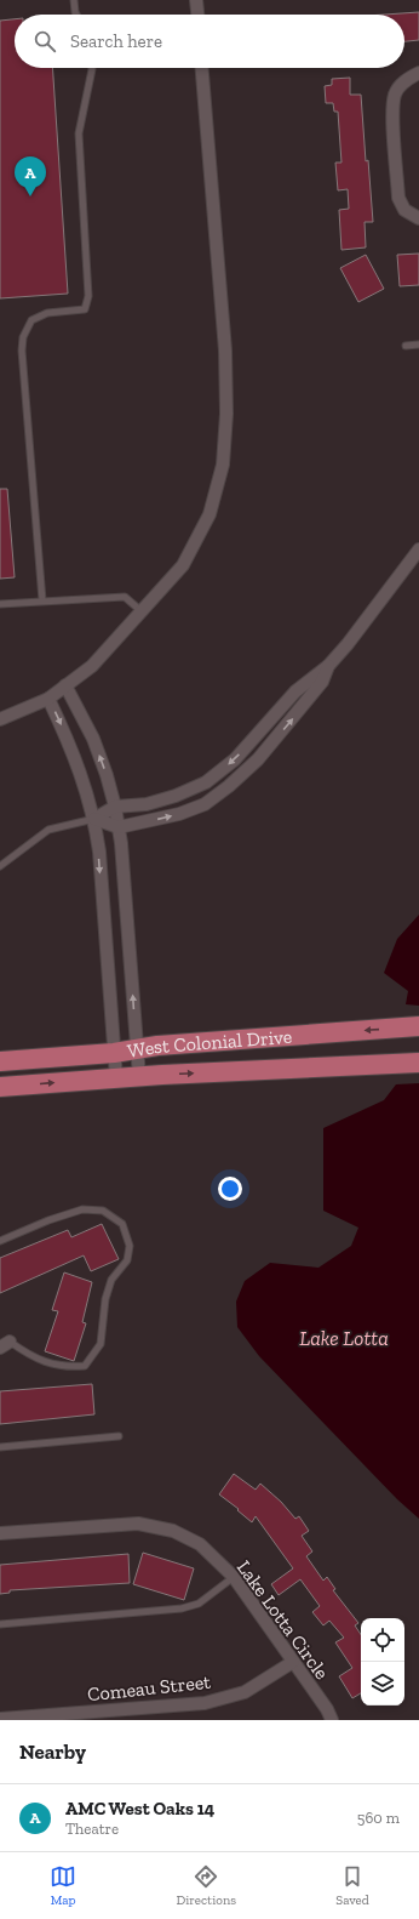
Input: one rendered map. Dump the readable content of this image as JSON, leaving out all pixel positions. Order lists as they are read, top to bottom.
{
  "streets": {
    "highway": ["West Colonial Drive"],
    "street": ["Lake Lotta Circle", "Comeau Street"]
  },
  "crossings": [
    ["Lake Lotta Circle", "Comeau Street"]
  ],
  "water": ["Lake Lotta"],
  "page": {
    "search": "Search here",
    "pins": "A",
    "heading": "Nearby",
    "list": [
      {
        "mark": "A",
        "name": "AMC West Oaks 14",
        "note": "Theatre",
        "value": "560 m"
      }
    ],
    "nav": ["Map", "Directions", "Saved"]
  }
}
